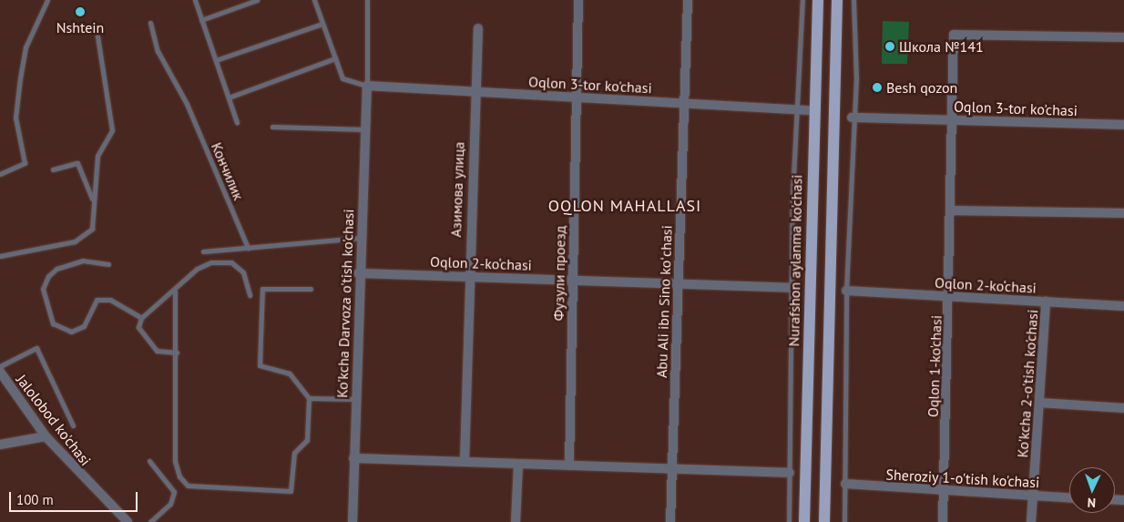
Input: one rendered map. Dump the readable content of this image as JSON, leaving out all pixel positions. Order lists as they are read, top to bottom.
{
  "streets": {
    "main road": ["Nurafshon aylanma ko'chasi"],
    "street": [
      "Oqlon 3-tor ko'chasi",
      "Азимова улица",
      "Oqlon 2-ko‘chasi",
      "Фузули проезд",
      "Abu Ali ibn Sino koʻchasi",
      "Ko'kcha Darvoza o'tish ko'chasi",
      "Oqlon 1-ko'chasi",
      "Ko'kcha 2-o'tish ko'chasi",
      "Jalolobod ko'chasi",
      "Sheroziy 1-o'tish ko'chasi"
    ],
    "lane": ["Кончилик"]
  },
  "crossings": [
    ["Oqlon 3-tor ko'chasi", "Азимова улица"],
    ["Oqlon 3-tor ko'chasi", "Nurafshon aylanma ko'chasi"],
    ["Oqlon 3-tor ko'chasi", "Фузули проезд"],
    ["Oqlon 3-tor ko'chasi", "Abu Ali ibn Sino koʻchasi"],
    ["Oqlon 3-tor ko'chasi", "Ko'kcha Darvoza o'tish ko'chasi"],
    ["Oqlon 3-tor ko'chasi", "Oqlon 1-ko'chasi"],
    ["Азимова улица", "Oqlon 2-ko‘chasi"],
    ["Oqlon 2-ko‘chasi", "Фузули проезд"],
    ["Oqlon 2-ko‘chasi", "Abu Ali ibn Sino koʻchasi"],
    ["Oqlon 2-ko‘chasi", "Ko'kcha Darvoza o'tish ko'chasi"],
    ["Oqlon 2-ko‘chasi", "Oqlon 1-ko'chasi"],
    ["Oqlon 2-ko‘chasi", "Ko'kcha 2-o'tish ko'chasi"],
    ["Oqlon 1-ko'chasi", "Sheroziy 1-o'tish ko'chasi"],
    ["Ko'kcha 2-o'tish ko'chasi", "Sheroziy 1-o'tish ko'chasi"]
  ],
  "districts": ["OQLON MAHALLASI"],
  "places": ["Nshtein", "Школа №141", "Besh qozon"],
  "scale_bar": "100 m",
  "north": "bottom"
}
